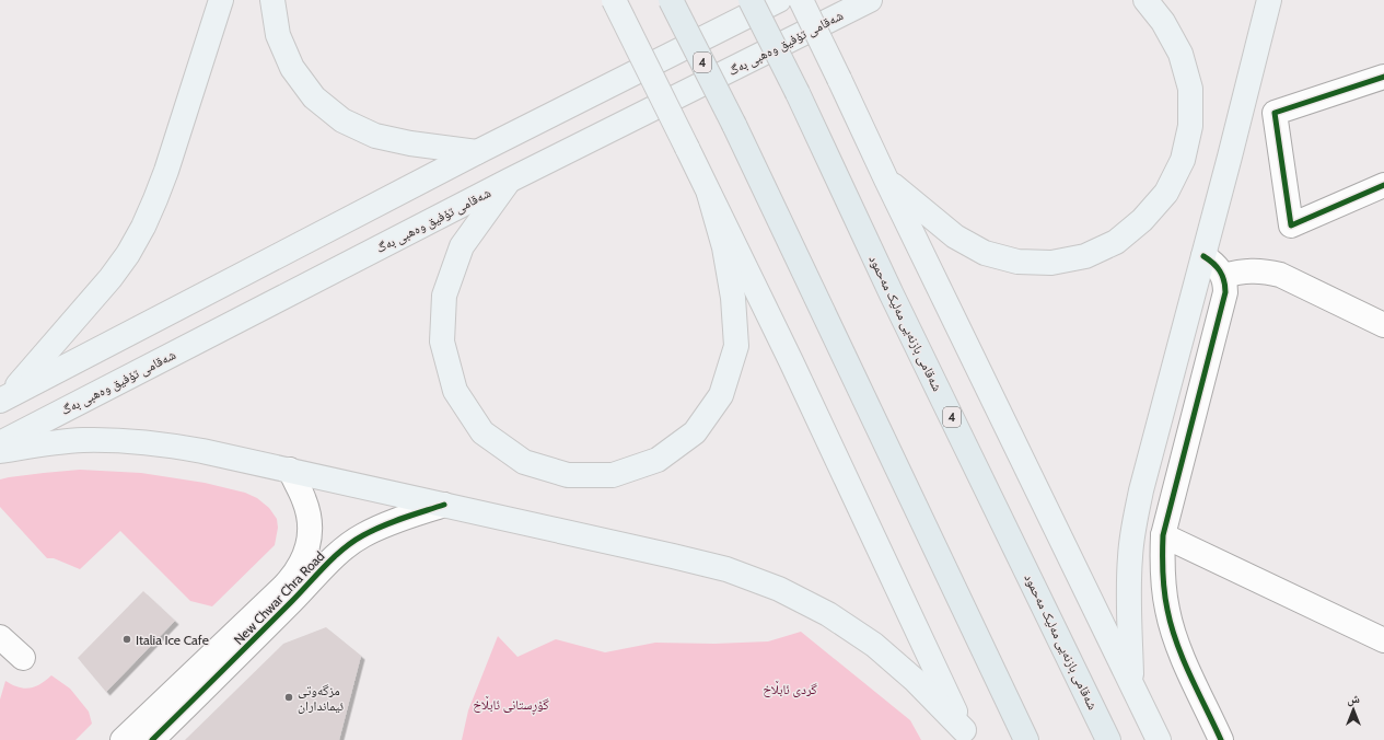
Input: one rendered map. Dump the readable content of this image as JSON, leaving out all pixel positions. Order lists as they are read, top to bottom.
{
  "streets": {
    "highway": ["4", "شەقامی بازنەیی مەلیک مەحمود"],
    "main road": ["شەقامی تۆفیق وەهبی بەگ"],
    "street": ["New Chwar Chra Road"]
  },
  "parks": ["گردی ئابڵاخ", "گۆڕستانی ئابڵاخ"],
  "places": ["Italia Ice Cafe", "مزگەوتی ئیمانداران"],
  "north": "top"
}
